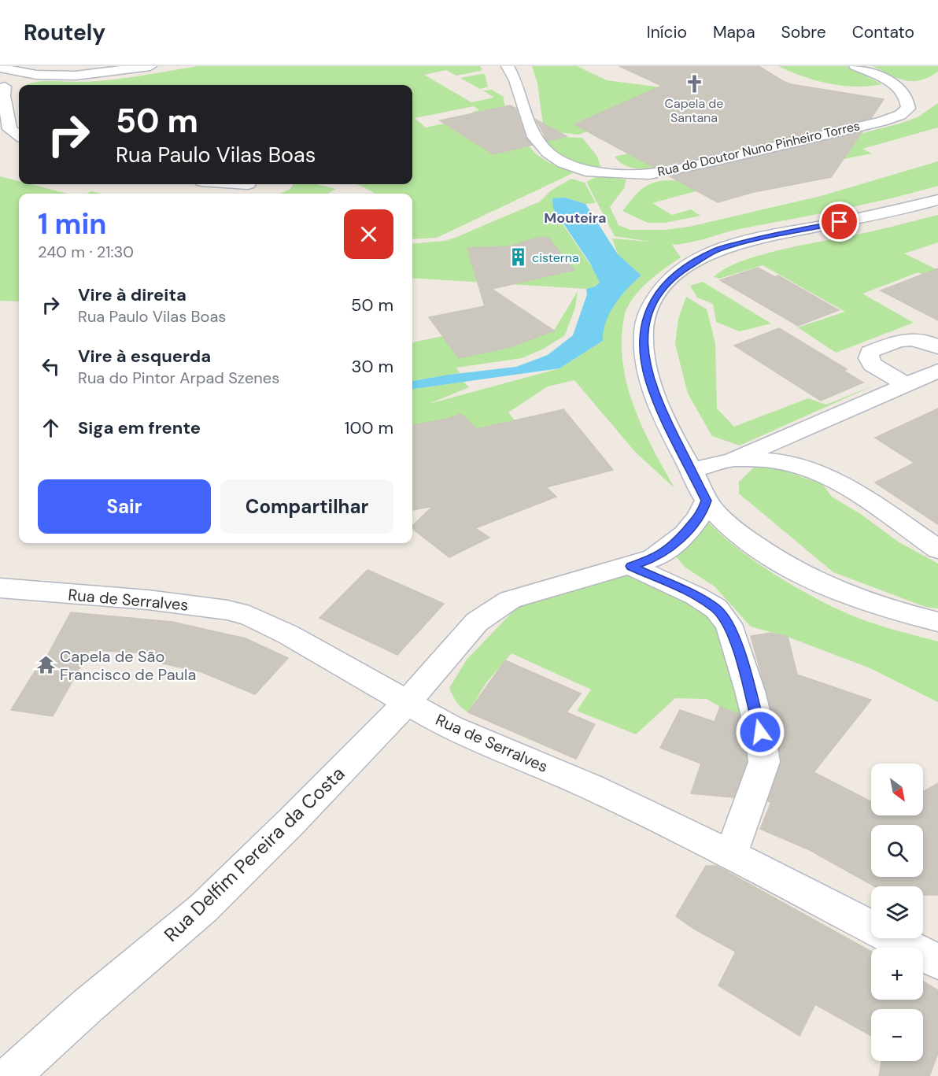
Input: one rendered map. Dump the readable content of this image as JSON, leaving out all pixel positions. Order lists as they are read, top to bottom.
{
  "streets": {
    "street": ["Rua do Doutor Nuno Pinheiro Torres", "Rua de Serralves", "Rua Delfim Pereira da Costa"]
  },
  "crossings": [
    ["Rua de Serralves", "Rua Delfim Pereira da Costa"]
  ],
  "districts": ["Mouteira"],
  "places": {
    "church": ["Capela de Santana"],
    "building": ["cisterna"],
    "temple": ["Capela de São Francisco de Paula"]
  },
  "north": "bottom right",
  "page": {
    "header": "Routely",
    "nav": [
      "Início",
      "Mapa",
      "Sobre",
      "Contato"
    ],
    "turn": ["50 m", "Rua Paulo Vilas Boas"],
    "heading": ["1 min", "240 m · 21:30"],
    "list": [
      {
        "name": "Vire à direita",
        "note": "Rua Paulo Vilas Boas",
        "value": "50 m"
      },
      {
        "name": "Vire à esquerda",
        "note": "Rua do Pintor Arpad Szenes",
        "value": "30 m"
      },
      {
        "name": "Siga em frente",
        "value": "100 m"
      }
    ],
    "buttons": ["Sair", "Compartilhar"],
    "map_buttons": ["+", "−"]
  }
}
